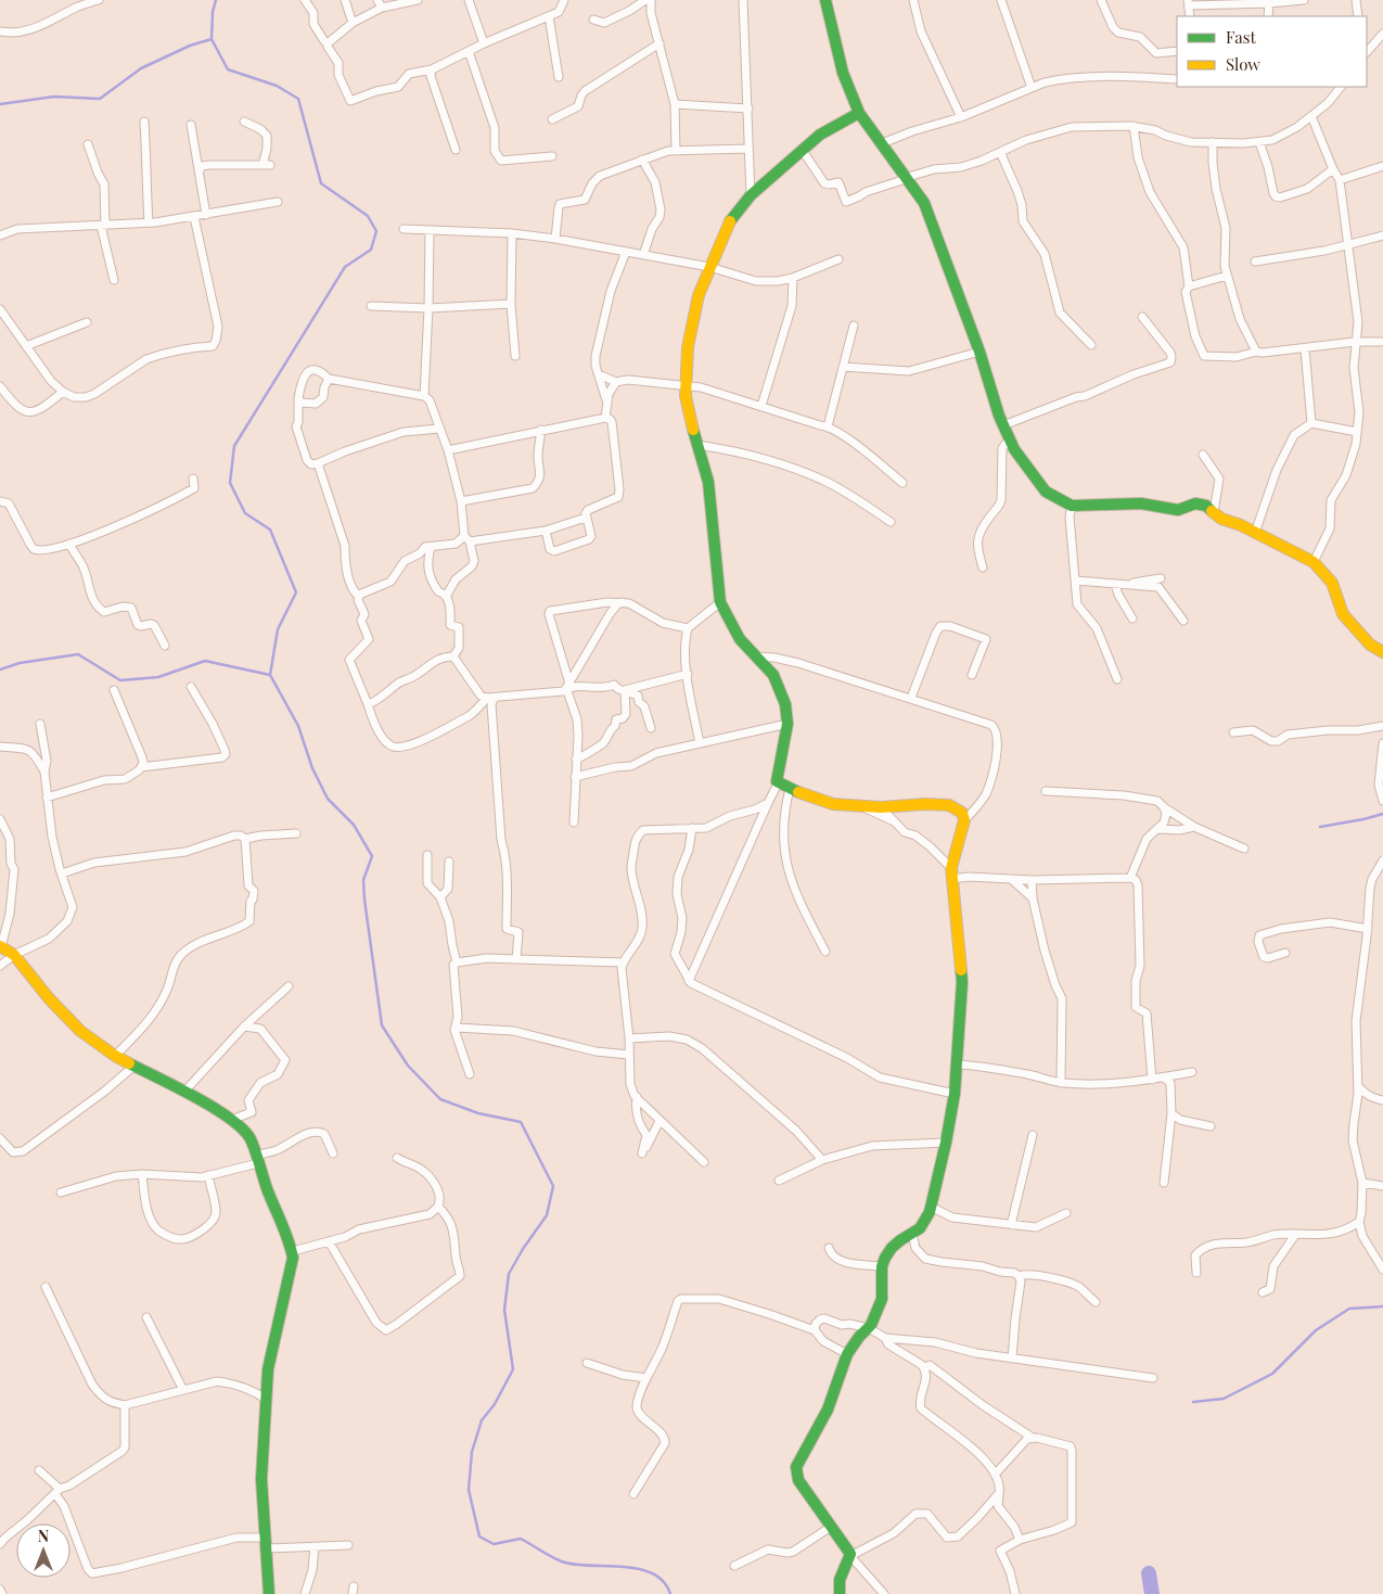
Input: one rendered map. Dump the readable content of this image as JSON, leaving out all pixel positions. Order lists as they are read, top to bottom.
{
  "legend": ["Fast", "Slow"],
  "north": "top"
}
